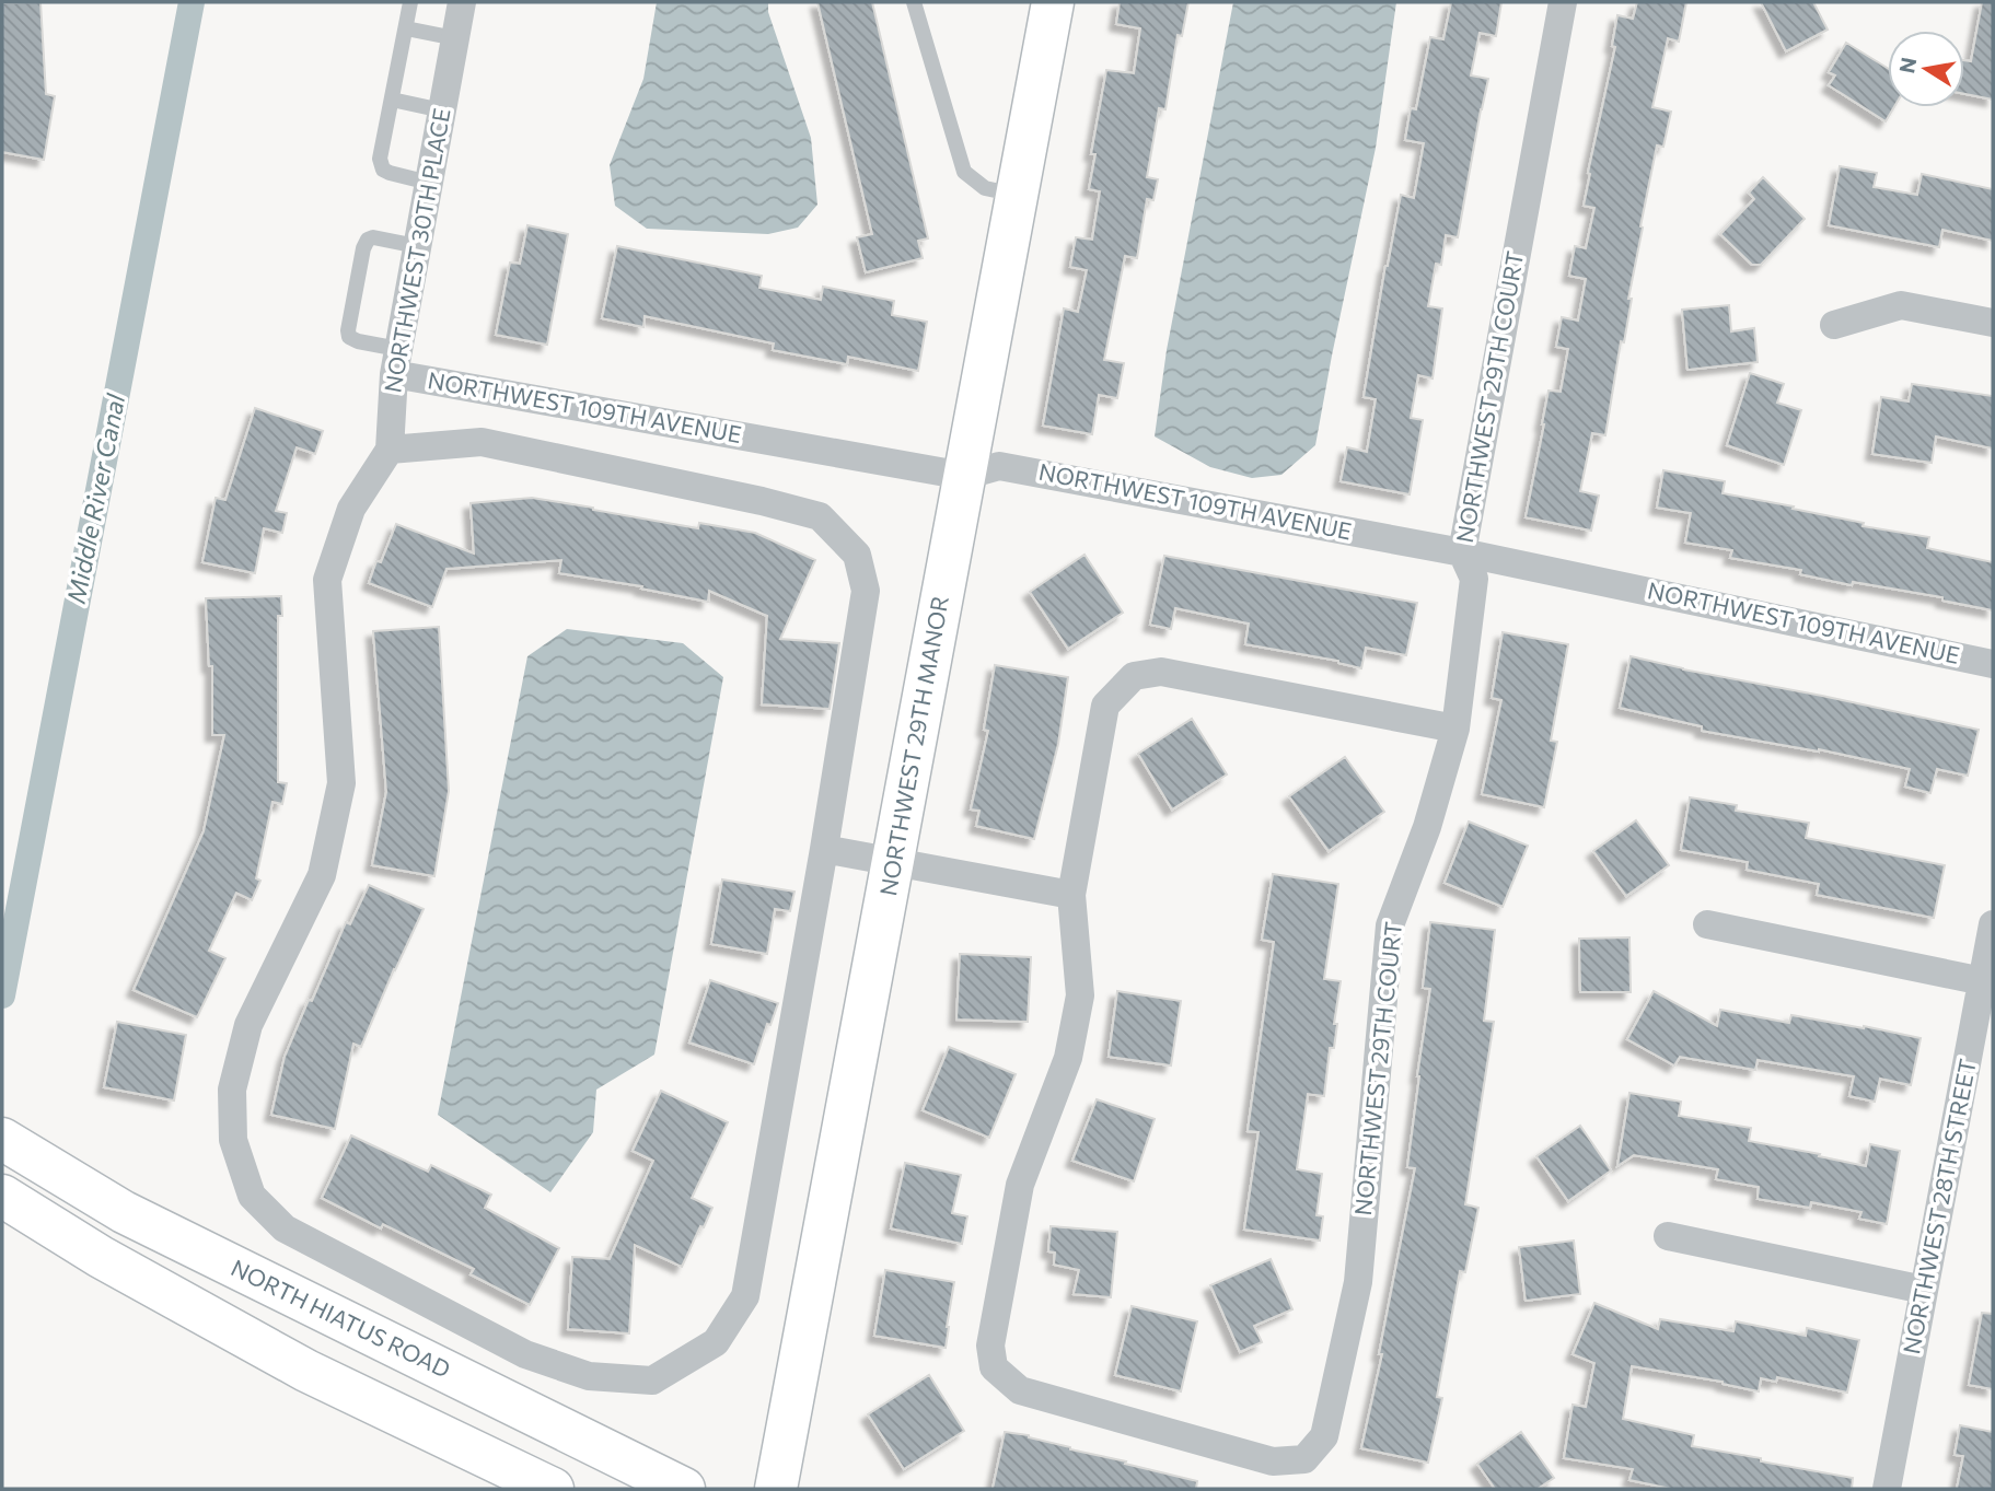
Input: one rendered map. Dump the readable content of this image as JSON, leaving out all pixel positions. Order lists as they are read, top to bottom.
{
  "streets": {
    "street": [
      "NORTHWEST 30TH PLACE",
      "NORTHWEST 29TH COURT",
      "NORTHWEST 109TH AVENUE",
      "NORTHWEST 29TH MANOR",
      "NORTHWEST 28TH STREET",
      "NORTH HIATUS ROAD"
    ]
  },
  "crossings": [
    ["NORTHWEST 30TH PLACE", "NORTHWEST 109TH AVENUE"],
    ["NORTHWEST 29TH COURT", "NORTHWEST 109TH AVENUE"],
    ["NORTHWEST 109TH AVENUE", "NORTHWEST 29TH MANOR"]
  ],
  "water": ["Middle River Canal"],
  "north": "left"
}
